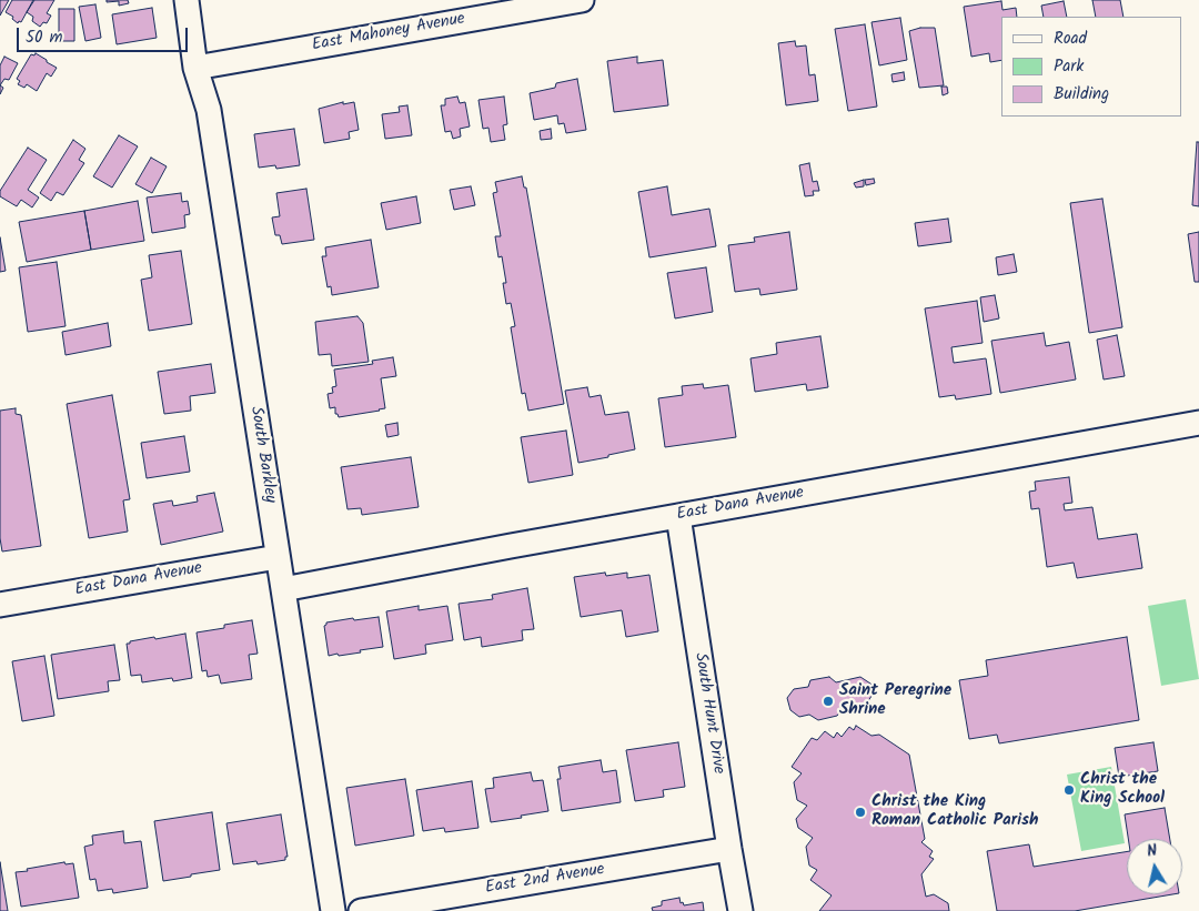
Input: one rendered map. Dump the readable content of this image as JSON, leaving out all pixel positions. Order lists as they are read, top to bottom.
{
  "streets": {
    "street": [
      "East Mahoney Avenue",
      "South Barkley",
      "East Dana Avenue",
      "South Hunt Drive",
      "East 2nd Avenue"
    ]
  },
  "crossings": [
    ["East Mahoney Avenue", "South Barkley"],
    ["South Barkley", "East Dana Avenue"],
    ["East Dana Avenue", "South Hunt Drive"],
    ["South Hunt Drive", "East 2nd Avenue"]
  ],
  "places": ["Saint Peregrine Shrine", "Christ the King School", "Christ the King Roman Catholic Parish"],
  "legend": ["Road", "Park", "Building"],
  "scale_bar": "50 m",
  "north": "top"
}
